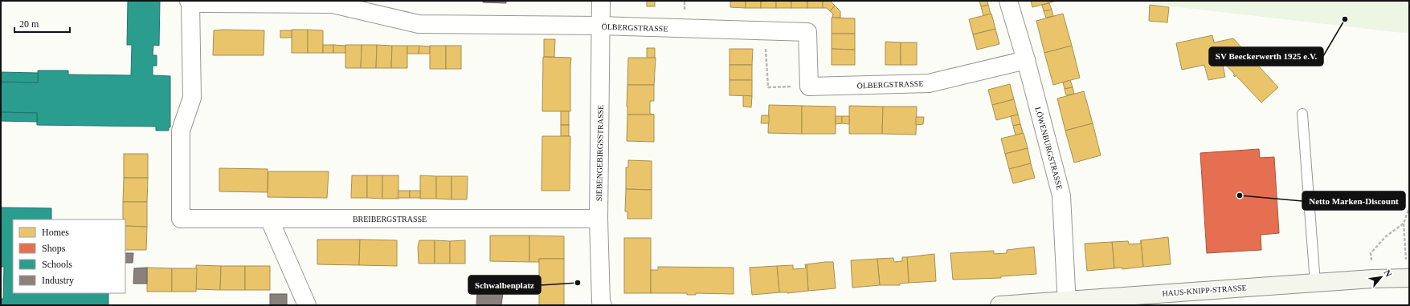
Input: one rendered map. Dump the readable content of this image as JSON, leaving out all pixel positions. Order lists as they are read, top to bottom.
{
  "streets": {
    "street": [
      "ÖLBERGSTRASSE",
      "LÖWENBURGSTRASSE",
      "SIEBENGEBIRGSSTRASSE",
      "BREIBERGSTRASSE",
      "HAUS-KNIPP-STRASSE"
    ]
  },
  "crossings": [
    ["ÖLBERGSTRASSE", "LÖWENBURGSTRASSE"],
    ["ÖLBERGSTRASSE", "SIEBENGEBIRGSSTRASSE"],
    ["ÖLBERGSTRASSE", "BREIBERGSTRASSE"],
    ["LÖWENBURGSTRASSE", "HAUS-KNIPP-STRASSE"],
    ["SIEBENGEBIRGSSTRASSE", "BREIBERGSTRASSE"]
  ],
  "places": ["SV Beeckerwerth 1925 e.V.", "Netto Marken-Discount", "Schwalbenplatz"],
  "legend": [
    "Homes",
    "Shops",
    "Schools",
    "Industry"
  ],
  "scale_bar": "20 m",
  "north": "top right"
}
